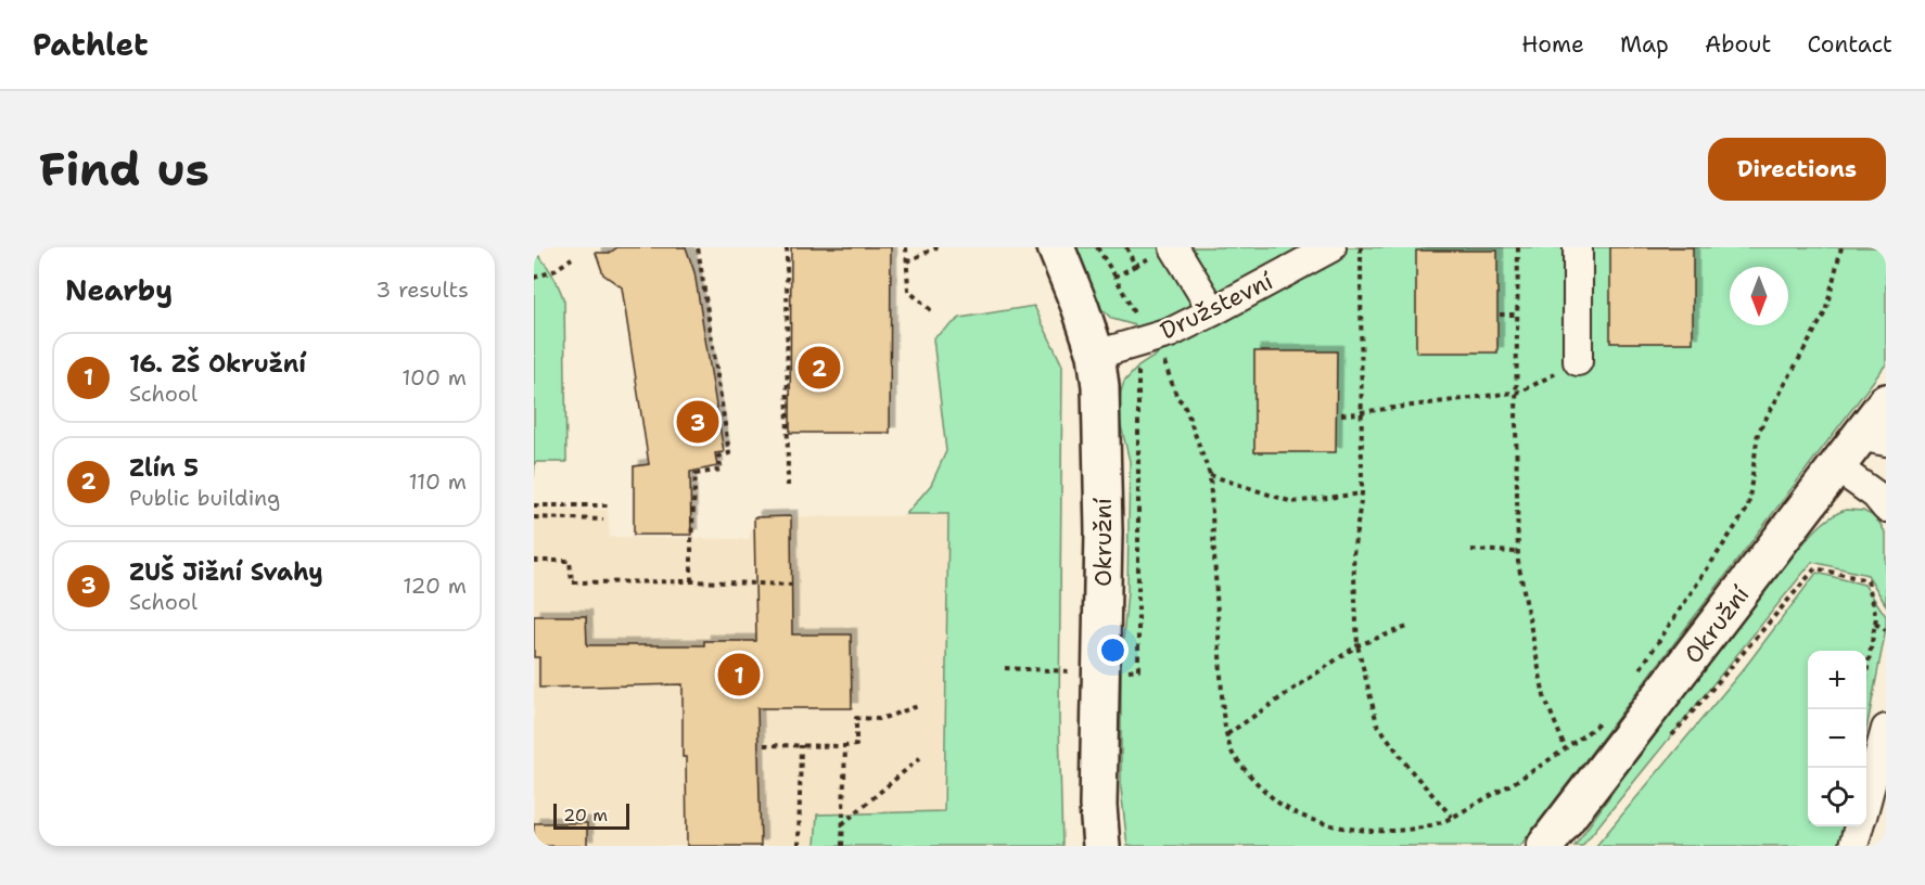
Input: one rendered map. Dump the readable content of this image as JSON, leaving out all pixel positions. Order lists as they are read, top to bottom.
{
  "streets": {
    "street": ["Družstevní", "Okružní"]
  },
  "crossings": [
    ["Družstevní", "Okružní"]
  ],
  "scale_bar": "20 m",
  "north": "bottom",
  "page": {
    "header": "Pathlet",
    "nav": [
      "Home",
      "Map",
      "About",
      "Contact"
    ],
    "buttons": "Directions",
    "title": "Find us",
    "heading": ["Nearby", "3 results"],
    "list": [
      {
        "mark": "1",
        "name": "16. ZŠ Okružní",
        "note": "School",
        "value": "100 m"
      },
      {
        "mark": "2",
        "name": "Zlín 5",
        "note": "Public building",
        "value": "110 m"
      },
      {
        "mark": "3",
        "name": "ZUŠ Jižní Svahy",
        "note": "School",
        "value": "120 m"
      }
    ],
    "pins": ["2", "3", "1"],
    "map_buttons": ["+", "−"],
    "scale": "20 m"
  }
}
